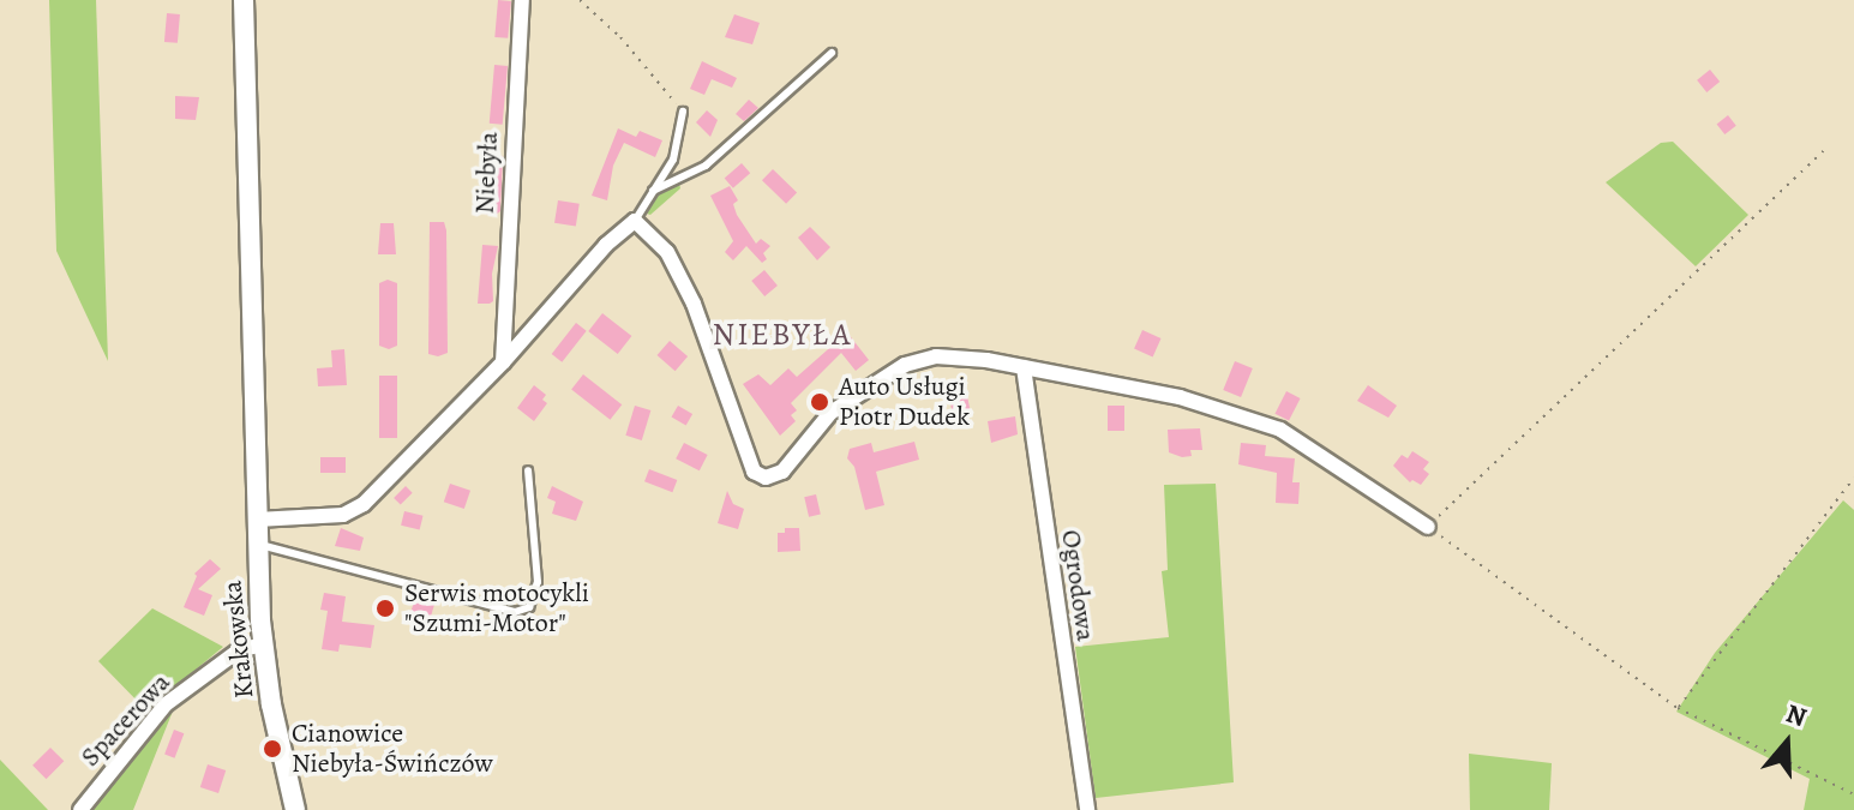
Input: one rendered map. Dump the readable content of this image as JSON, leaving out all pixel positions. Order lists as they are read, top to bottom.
{
  "streets": {
    "main road": ["Krakowska"],
    "street": ["Niebyła", "Ogrodowa", "Spacerowa"]
  },
  "crossings": [
    ["Krakowska", "Spacerowa"]
  ],
  "districts": ["NIEBYŁA"],
  "places": ["Auto Usługi Piotr Dudek", "Serwis motocykli \"Szumi-Motor\"", "Cianowice Niebyła-Świńczów"],
  "north": "top"
}
